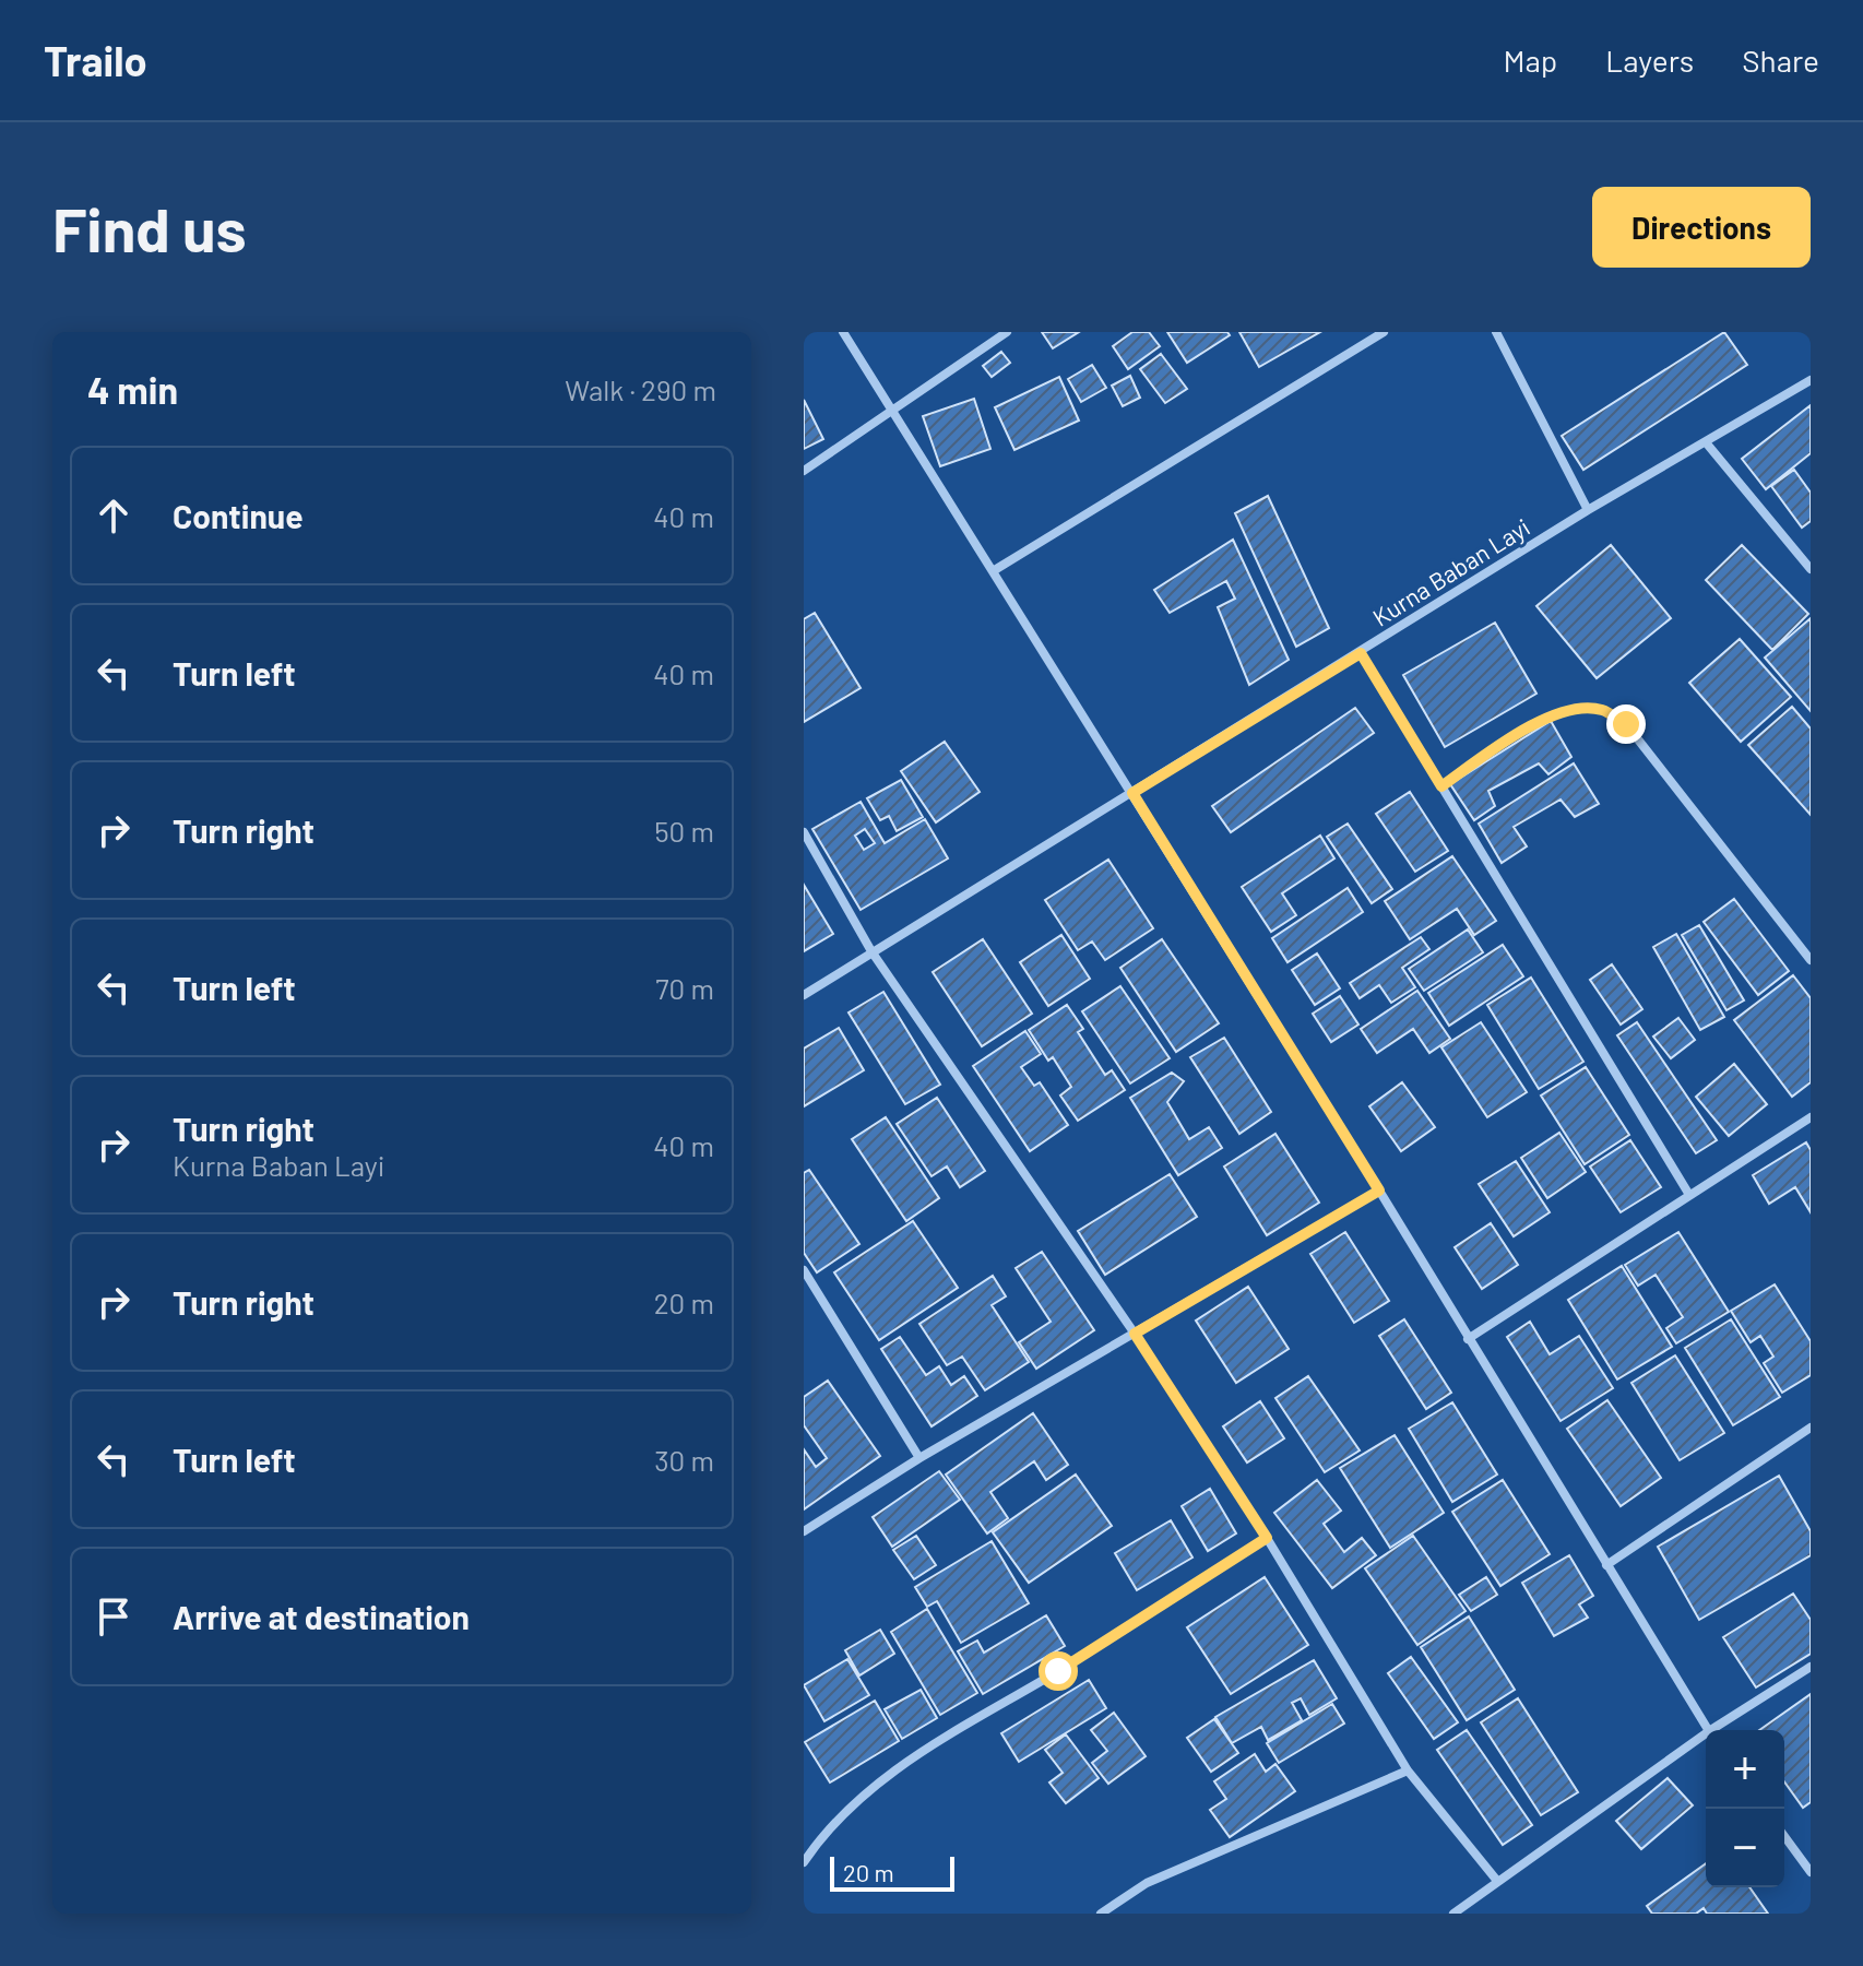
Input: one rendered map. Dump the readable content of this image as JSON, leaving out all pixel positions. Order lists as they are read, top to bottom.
{
  "streets": {
    "street": ["Kurna Baban Layi"]
  },
  "scale_bar": "20 m",
  "page": {
    "header": "Trailo",
    "nav": ["Map", "Layers", "Share"],
    "buttons": "Directions",
    "title": "Find us",
    "heading": ["4 min", "Walk · 290 m"],
    "list": [
      ["Continue", "40 m"],
      ["Turn left", "40 m"],
      ["Turn right", "50 m"],
      ["Turn left", "70 m"],
      ["Turn right", "Kurna Baban Layi", "40 m"],
      ["Turn right", "20 m"],
      ["Turn left", "30 m"],
      "Arrive at destination"
    ],
    "map_buttons": ["+", "−"],
    "scale": "20 m"
  }
}
